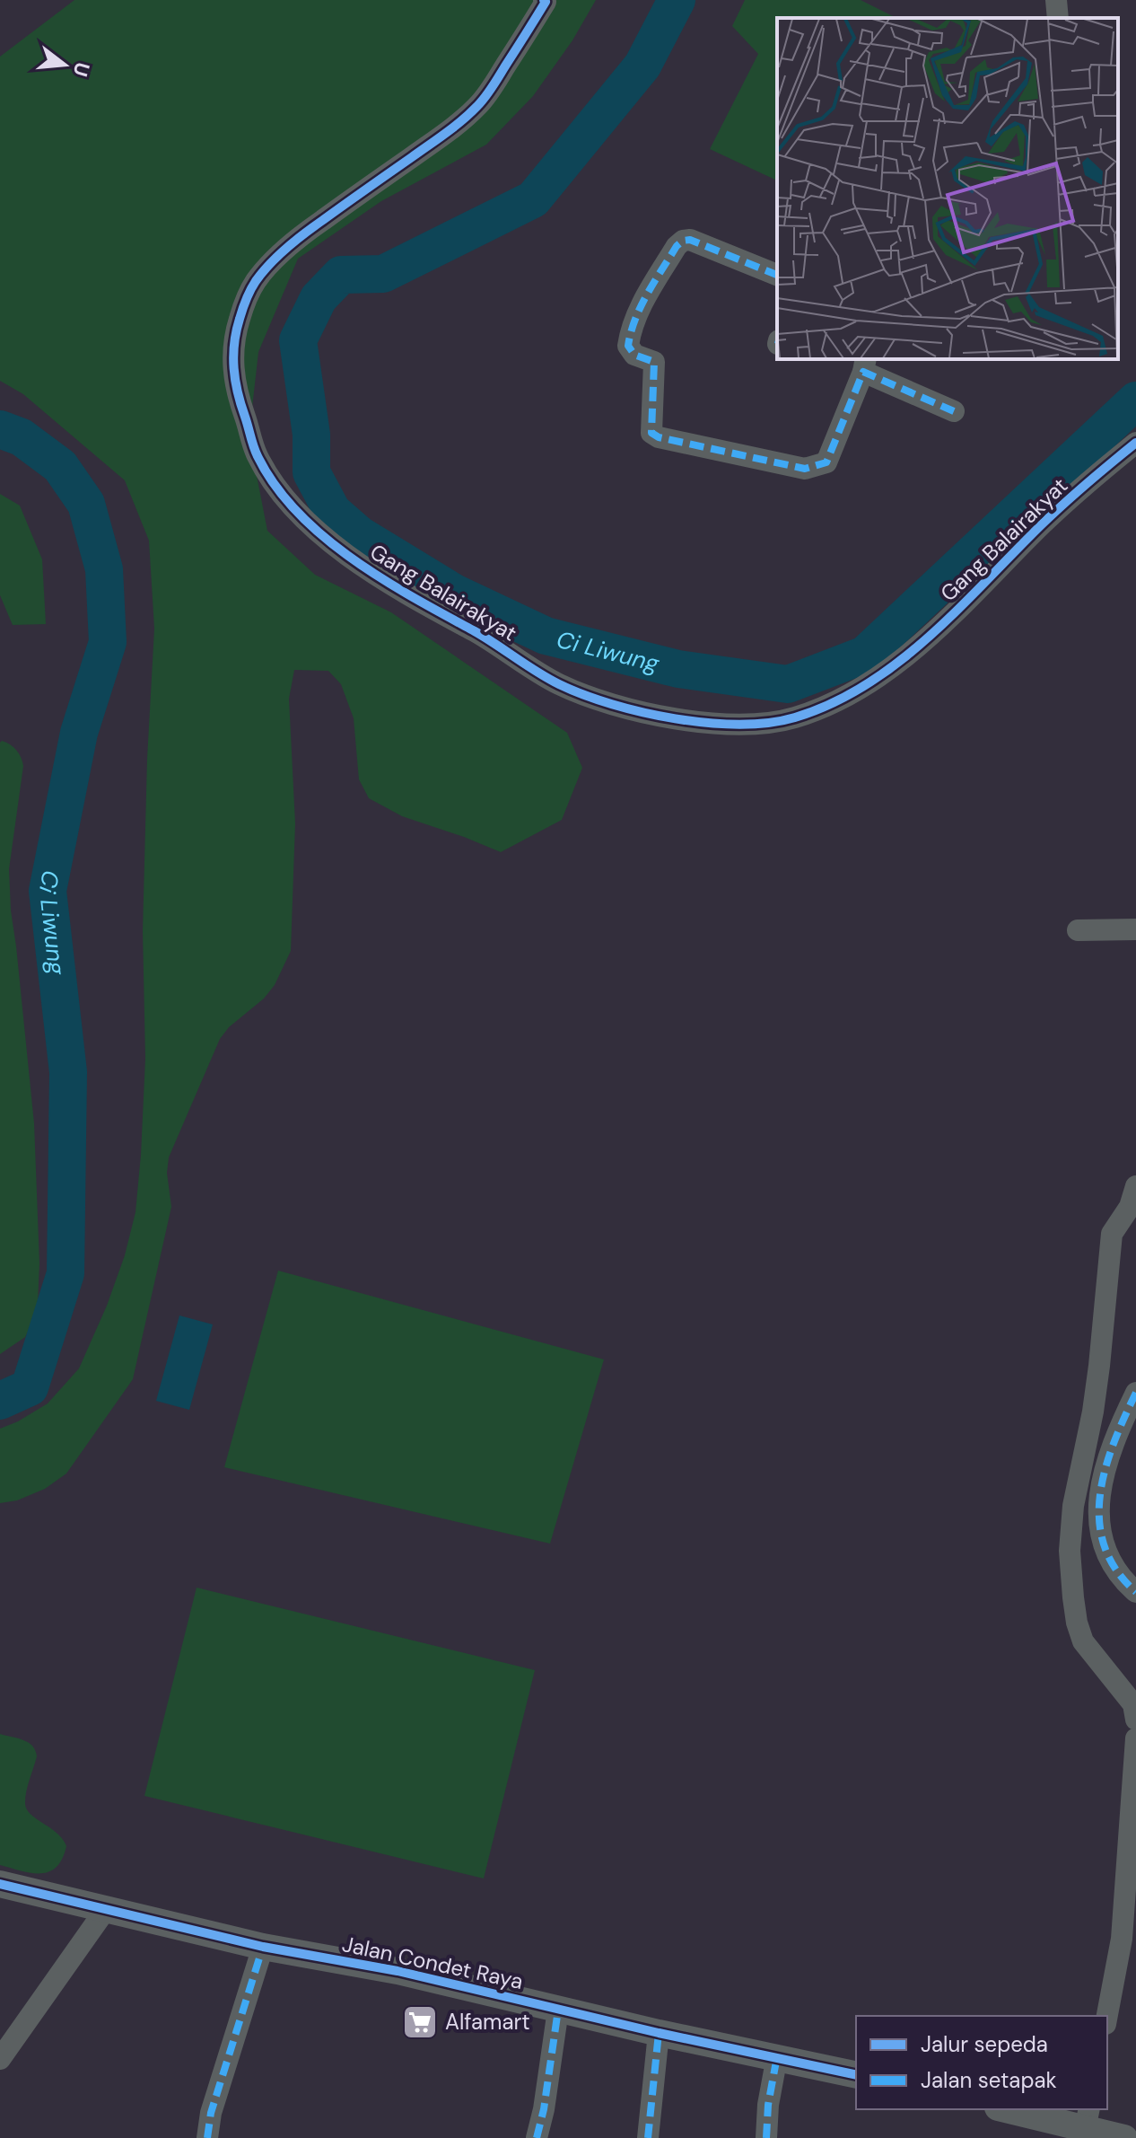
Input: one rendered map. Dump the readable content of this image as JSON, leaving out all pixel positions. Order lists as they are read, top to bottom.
{
  "streets": {
    "street": ["Gang Balairakyat", "Jalan Condet Raya"]
  },
  "water": ["Ci Liwung"],
  "places": {
    "supermarket": ["Alfamart"]
  },
  "legend": ["Jalur sepeda", "Jalan setapak"],
  "north": "right"
}
